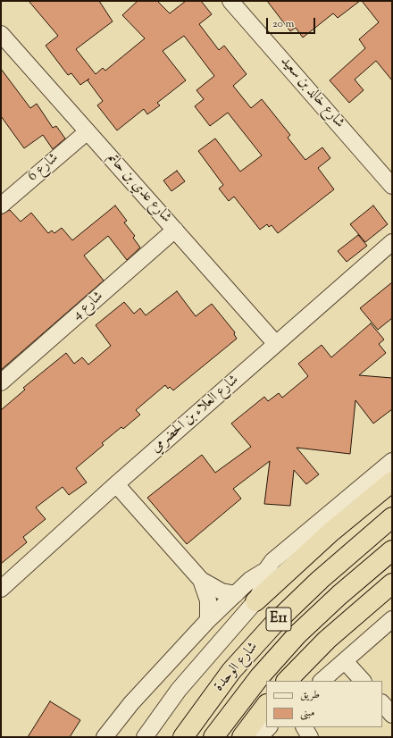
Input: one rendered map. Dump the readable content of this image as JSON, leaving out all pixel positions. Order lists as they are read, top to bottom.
{
  "streets": {
    "highway": ["E11", "شارع الوحدة"],
    "street": [
      "شارع خالد بن سعيد",
      "شارع 6",
      "شارع عدي بن حاتم",
      "شارع 4",
      "شارع العلاء بن الحضرمي"
    ]
  },
  "crossings": [
    ["شارع 6", "شارع عدي بن حاتم"],
    ["شارع عدي بن حاتم", "شارع 4"],
    ["شارع عدي بن حاتم", "شارع العلاء بن الحضرمي"]
  ],
  "legend": ["طريق", "مبنى"],
  "scale_bar": "20 m"
}
